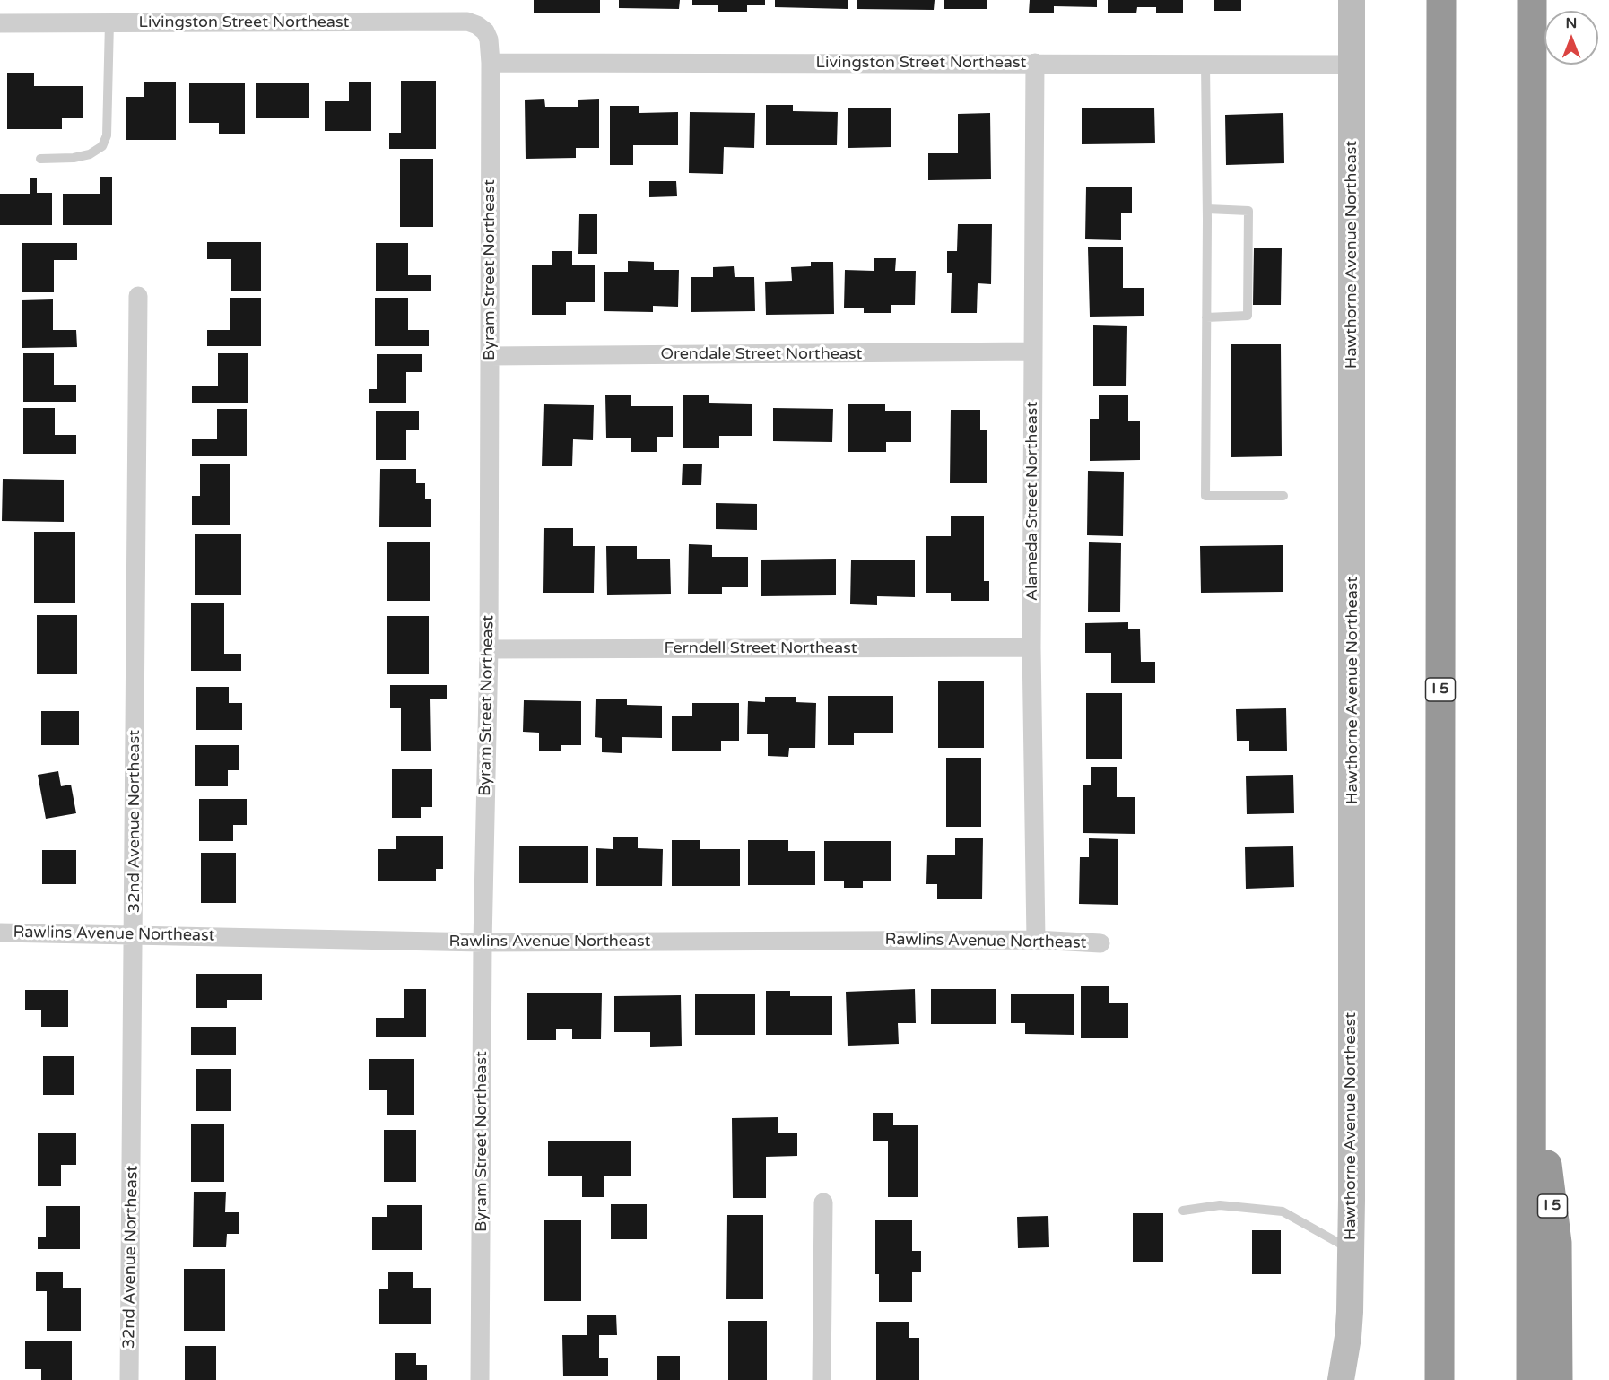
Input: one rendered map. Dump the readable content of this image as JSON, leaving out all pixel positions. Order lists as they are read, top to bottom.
{
  "streets": {
    "highway": ["I 5"],
    "main road": ["Hawthorne Avenue Northeast"],
    "street": [
      "Livingston Street Northeast",
      "Byram Street Northeast",
      "Orendale Street Northeast",
      "Alameda Street Northeast",
      "Ferndell Street Northeast",
      "32nd Avenue Northeast",
      "Rawlins Avenue Northeast"
    ]
  },
  "crossings": [
    ["Livingston Street Northeast", "Hawthorne Avenue Northeast"],
    ["Livingston Street Northeast", "Byram Street Northeast"],
    ["Livingston Street Northeast", "Alameda Street Northeast"],
    ["Byram Street Northeast", "Orendale Street Northeast"],
    ["Byram Street Northeast", "Ferndell Street Northeast"],
    ["Byram Street Northeast", "Rawlins Avenue Northeast"],
    ["Orendale Street Northeast", "Alameda Street Northeast"],
    ["Alameda Street Northeast", "Ferndell Street Northeast"],
    ["Alameda Street Northeast", "Rawlins Avenue Northeast"],
    ["32nd Avenue Northeast", "Rawlins Avenue Northeast"]
  ],
  "north": "top"
}
